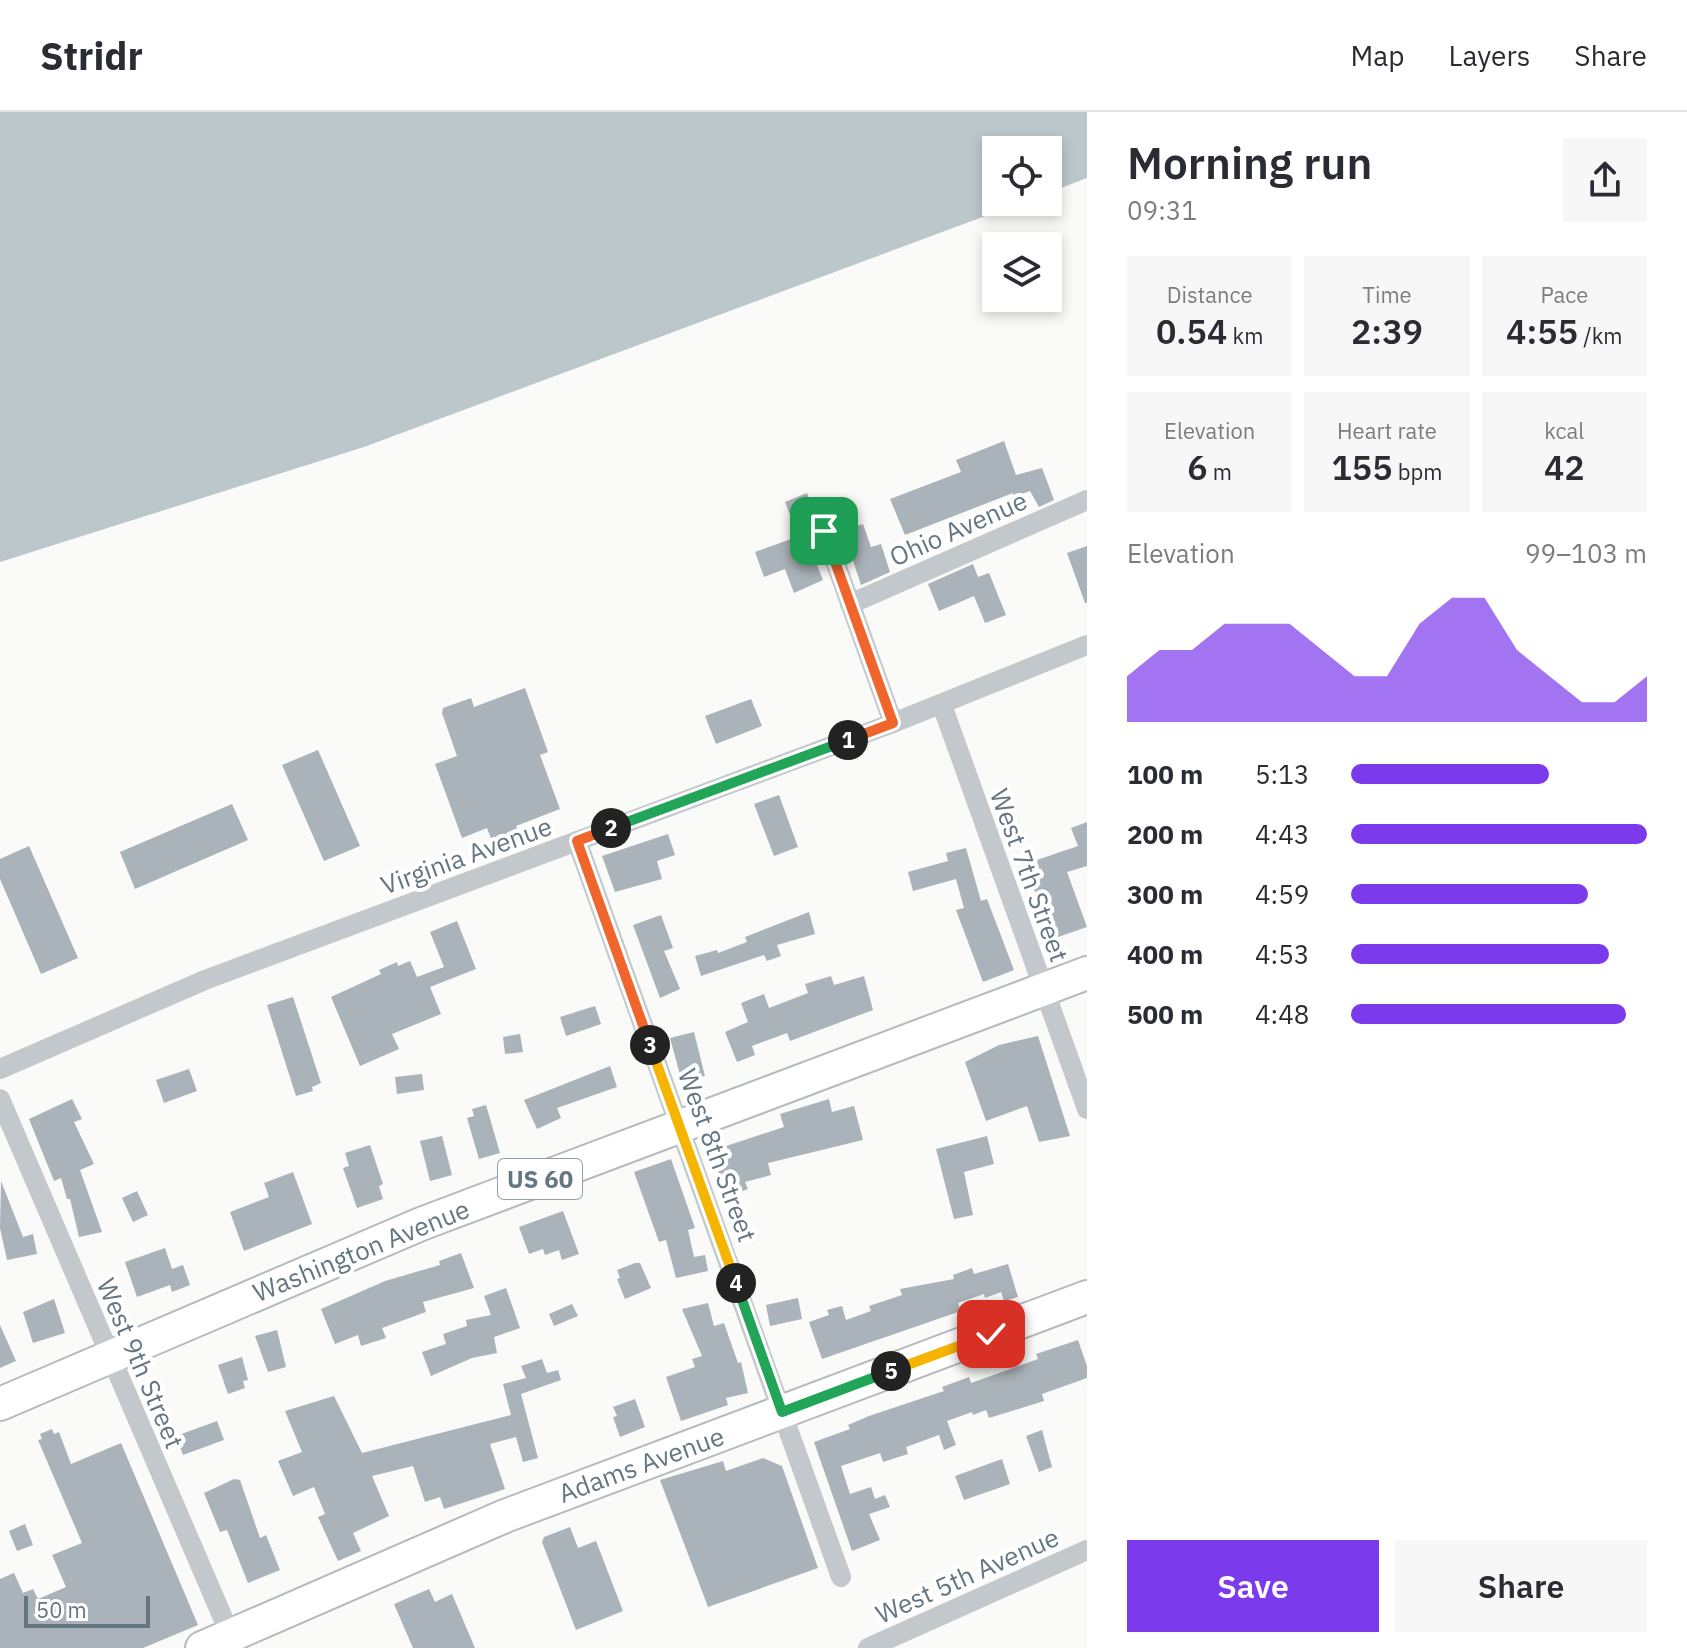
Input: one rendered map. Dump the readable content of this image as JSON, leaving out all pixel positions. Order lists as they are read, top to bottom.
{
  "streets": {
    "main road": ["US 60", "Washington Avenue", "Adams Avenue"],
    "street": [
      "Ohio Avenue",
      "Virginia Avenue",
      "West 7th Street",
      "West 8th Street",
      "West 9th Street",
      "West 5th Avenue"
    ]
  },
  "crossings": [
    ["Virginia Avenue", "West 7th Street"],
    ["Virginia Avenue", "West 8th Street"],
    ["West 7th Street", "Washington Avenue"],
    ["West 8th Street", "Washington Avenue"],
    ["West 8th Street", "Adams Avenue"],
    ["Washington Avenue", "West 9th Street"],
    ["West 9th Street", "Adams Avenue"]
  ],
  "scale_bar": "50 m",
  "page": {
    "header": "Stridr",
    "nav": ["Map", "Layers", "Share"],
    "heading": ["Morning run", "09:31"],
    "stats": [
      ["Distance", "0.54 km"],
      ["Time", "2:39"],
      ["Pace", "4:55 /km"],
      ["Elevation", "6 m"],
      ["Heart rate", "155 bpm"],
      ["kcal", "42"]
    ],
    "chart": ["Elevation", "99–103 m"],
    "pins": [
      "1",
      "2",
      "3",
      "4",
      "5"
    ],
    "list": [
      {
        "name": "100 m",
        "note": "5:13"
      },
      {
        "name": "200 m",
        "note": "4:43"
      },
      {
        "name": "300 m",
        "note": "4:59"
      },
      {
        "name": "400 m",
        "note": "4:53"
      },
      {
        "name": "500 m",
        "note": "4:48"
      }
    ],
    "buttons": ["Save", "Share"],
    "scale": "50 m"
  }
}
